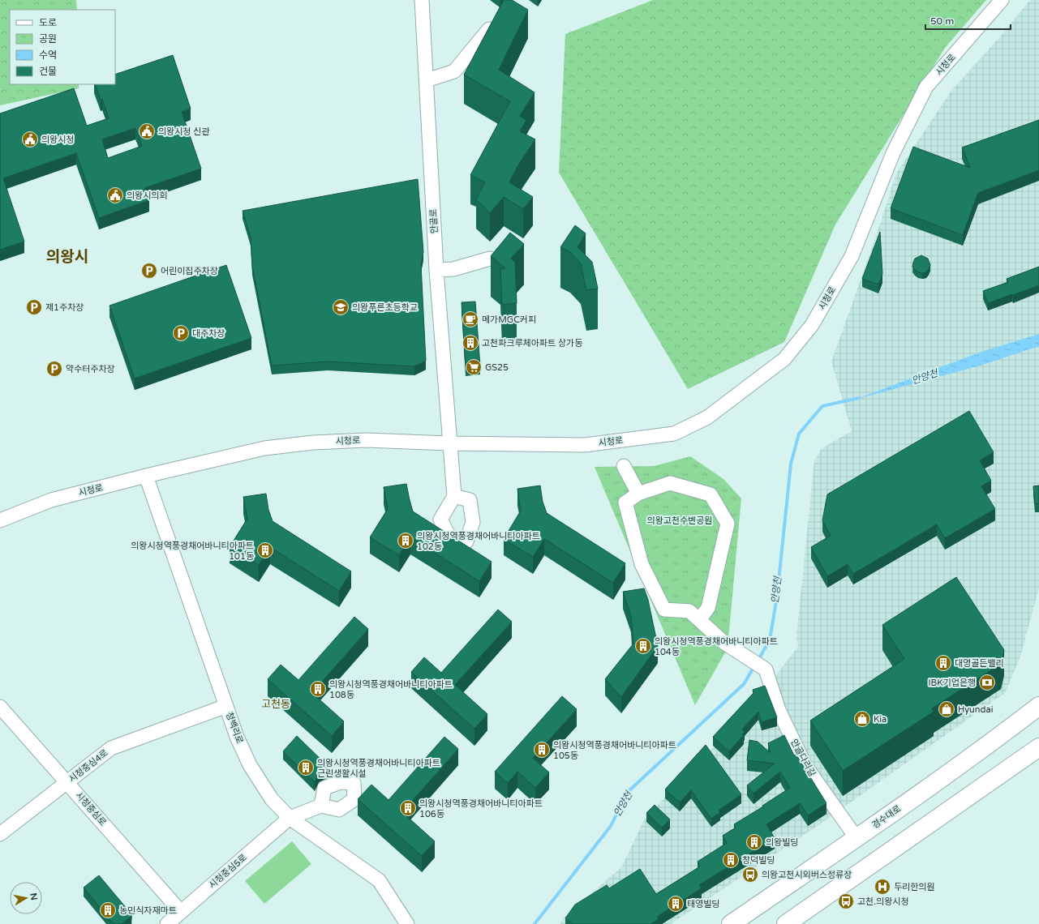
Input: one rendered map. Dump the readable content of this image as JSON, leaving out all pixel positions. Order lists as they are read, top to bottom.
{
  "streets": {
    "main road": ["경수대로"],
    "street": [
      "시청로",
      "안골로",
      "청백리로",
      "안골다리길",
      "시청중심4로",
      "시청중심로",
      "시청중심5로"
    ]
  },
  "crossings": [
    ["시청로", "안골로"],
    ["시청로", "청백리로"],
    ["청백리로", "시청중심4로"],
    ["청백리로", "시청중심5로"],
    ["안골다리길", "경수대로"],
    ["시청중심4로", "시청중심로"],
    ["시청중심로", "시청중심5로"]
  ],
  "districts": ["의왕시", "고천동"],
  "water": ["안양천"],
  "parks": ["의왕고천수변공원"],
  "places": {
    "public building": ["의왕시청 신관", "의왕시청", "의왕시의회"],
    "parking": [
      "어린이집주차장",
      "제1주차장",
      "대주차장",
      "약수터주차장"
    ],
    "school or university": ["의왕푸른초등학교"],
    "cafe": ["메가MGC커피"],
    "building": [
      "고천파크루체아파트 상가동",
      "의왕시청역풍경채어바니티아파트 102동",
      "의왕시청역풍경채어바니티아파트 101동",
      "의왕시청역풍경채어바니티아파트 104동",
      "대영골든밸리",
      "의왕시청역풍경채어바니티아파트 108동",
      "의왕시청역풍경채어바니티아파트 105동",
      "의왕시청역풍경채어바니티아파트 근린생활시설",
      "의왕시청역풍경채어바니티아파트 106동",
      "의왕빌딩",
      "창덕빌딩",
      "태영빌딩",
      "농민식자재마트"
    ],
    "supermarket": ["GS25"],
    "bank": ["IBK기업은행"],
    "shop": ["Hyundai", "Kia"],
    "bus stop": ["의왕고천시외버스정류장", "고천.의왕시청"],
    "hospital": ["두리한의원"]
  },
  "legend": [
    "도로",
    "공원",
    "수역",
    "건물"
  ],
  "scale_bar": "50 m",
  "north": "right"
}
